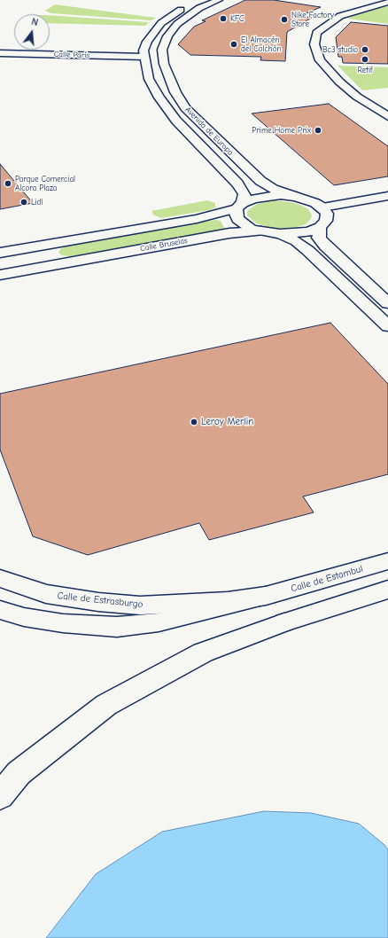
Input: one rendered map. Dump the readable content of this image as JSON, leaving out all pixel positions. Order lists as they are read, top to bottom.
{
  "streets": {
    "main road": [
      "Calle París",
      "Avenida de Europa",
      "Calle Bruselas",
      "Calle de Estambul",
      "Calle de Estrasburgo"
    ]
  },
  "crossings": [
    ["Calle París", "Avenida de Europa"],
    ["Avenida de Europa", "Calle Bruselas"],
    ["Calle de Estambul", "Calle de Estrasburgo"]
  ],
  "places": [
    "KFC",
    "Nike Factory Store",
    "El Almacén del Colchón",
    "Bc3 studio",
    "Retif",
    "Prime Home Prix",
    "Parque Comercial Alcora Plaza",
    "Lidl",
    "Leroy Merlin"
  ],
  "north": "top"
}
